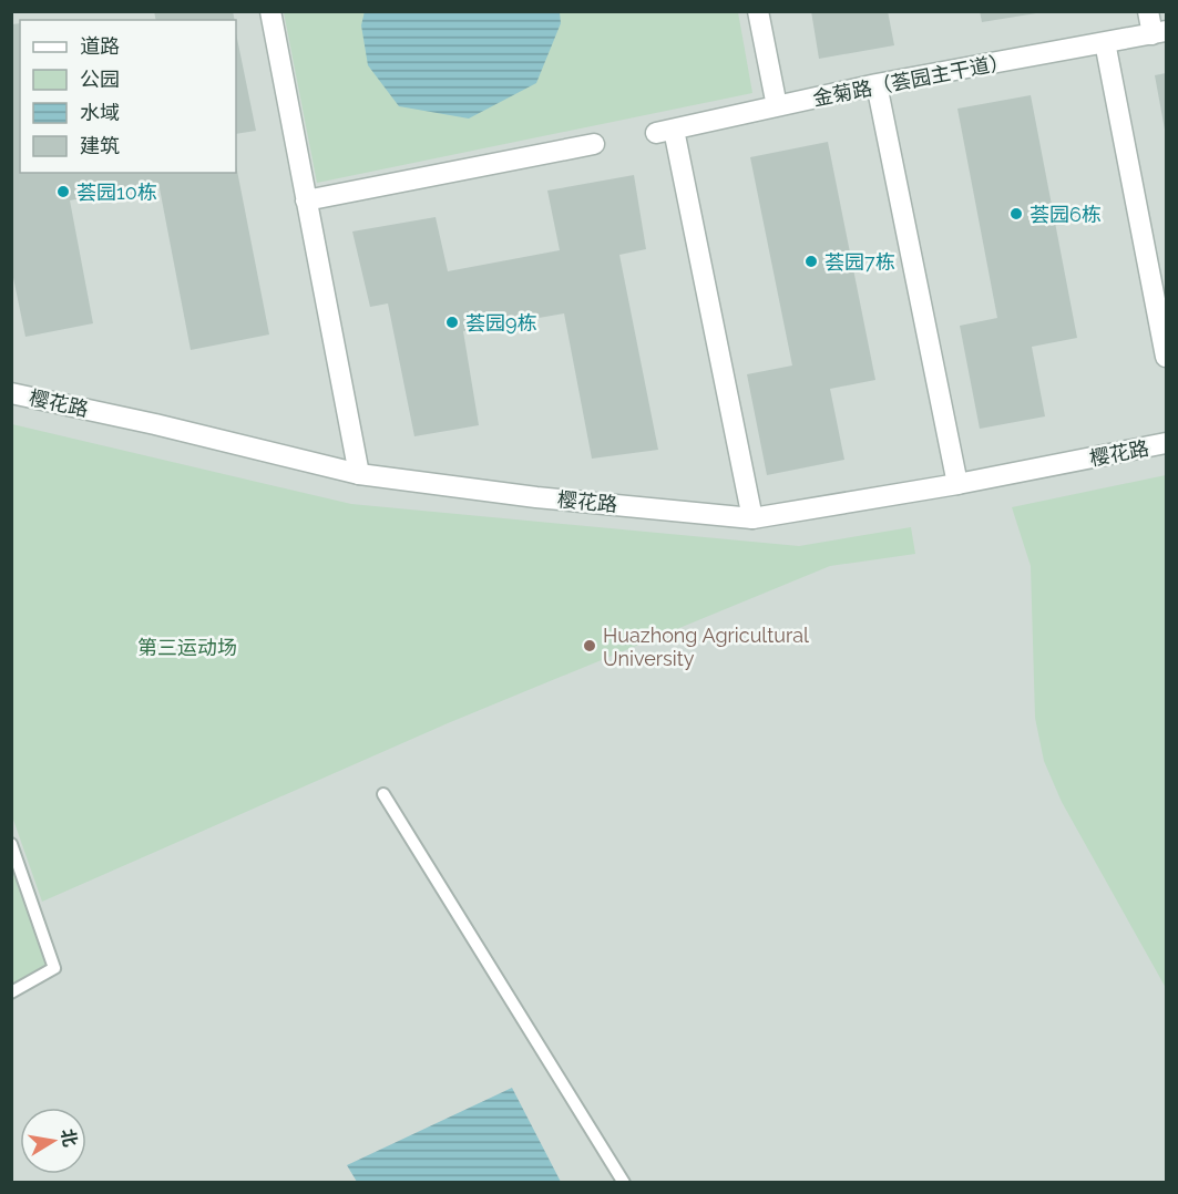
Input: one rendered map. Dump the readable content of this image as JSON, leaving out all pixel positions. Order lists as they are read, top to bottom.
{
  "streets": {
    "street": ["金菊路（荟园主干道）", "樱花路"]
  },
  "crossings": [
    ["金菊路（荟园主干道）", "樱花路"]
  ],
  "parks": ["第三运动场"],
  "places": [
    "荟园10栋",
    "荟园6栋",
    "荟园7栋",
    "荟园9栋",
    "Huazhong Agricultural University"
  ],
  "legend": [
    "道路",
    "公园",
    "水域",
    "建筑"
  ],
  "north": "right"
}
